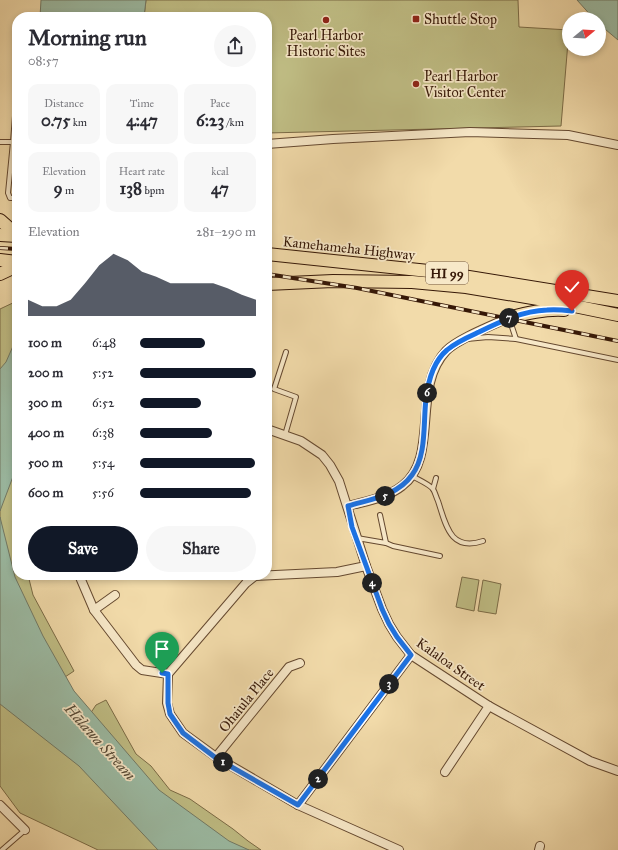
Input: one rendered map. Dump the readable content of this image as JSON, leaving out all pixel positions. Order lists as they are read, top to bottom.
{
  "streets": {
    "main road": ["Kamehameha Highway", "HI 99"],
    "street": ["Kalaloa Street", "Ohaiula Place"]
  },
  "water": ["Hālawa Stream"],
  "places": {
    "transit": ["Shuttle Stop"],
    "other": ["Pearl Harbor Historic Sites", "Pearl Harbor Visitor Center"]
  },
  "north": "right",
  "page": {
    "heading": ["Morning run", "08:57"],
    "stats": [
      ["Distance", "0.75 km"],
      ["Time", "4:47"],
      ["Pace", "6:23 /km"],
      ["Elevation", "9 m"],
      ["Heart rate", "138 bpm"],
      ["kcal", "47"]
    ],
    "chart": ["Elevation", "281–290 m"],
    "pins": [
      "7",
      "6",
      "5",
      "4",
      "3",
      "1",
      "2"
    ],
    "list": [
      {
        "name": "100 m",
        "note": "6:48"
      },
      {
        "name": "200 m",
        "note": "5:52"
      },
      {
        "name": "300 m",
        "note": "6:52"
      },
      {
        "name": "400 m",
        "note": "6:38"
      },
      {
        "name": "500 m",
        "note": "5:54"
      },
      {
        "name": "600 m",
        "note": "5:56"
      }
    ],
    "buttons": ["Save", "Share"]
  }
}
